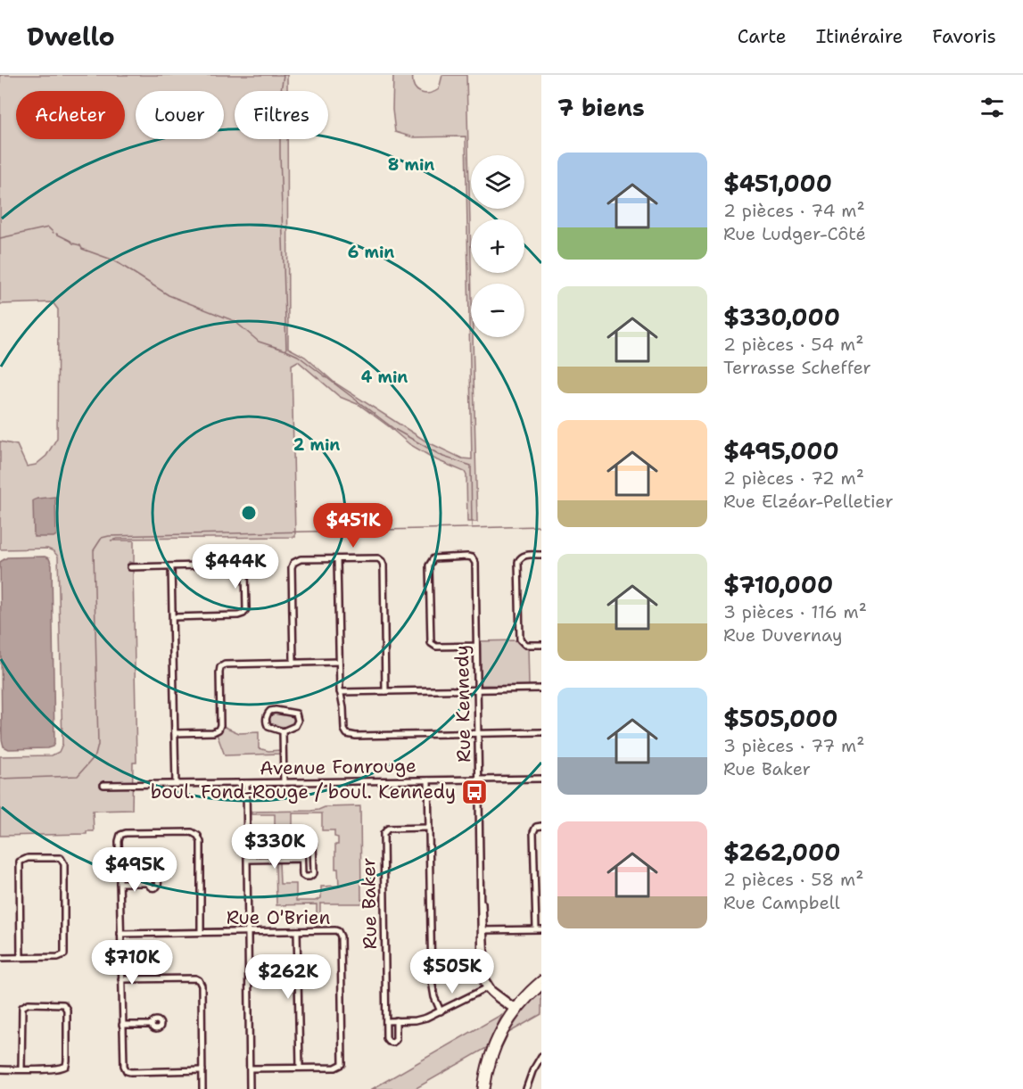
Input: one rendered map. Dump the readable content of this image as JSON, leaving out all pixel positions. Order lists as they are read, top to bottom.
{
  "streets": {
    "street": [
      "Rue Kennedy",
      "Avenue Fonrouge",
      "Rue Baker",
      "Rue O'Brien"
    ]
  },
  "crossings": [
    ["Rue Kennedy", "Avenue Fonrouge"]
  ],
  "places": {
    "bus stop": ["boul. Fond-Rouge / boul. Kennedy"]
  },
  "page": {
    "header": "Dwello",
    "nav": ["Carte", "Itinéraire", "Favoris"],
    "heading": "7 biens",
    "chip": ["Acheter", "Louer", "Filtres"],
    "list": [
      {
        "name": "$451,000",
        "note": "2 pièces · 74 m² · Rue Ludger-Côté"
      },
      {
        "name": "$330,000",
        "note": "2 pièces · 54 m² · Terrasse Scheffer"
      },
      {
        "name": "$495,000",
        "note": "2 pièces · 72 m² · Rue Elzéar-Pelletier"
      },
      {
        "name": "$710,000",
        "note": "3 pièces · 116 m² · Rue Duvernay"
      },
      {
        "name": "$505,000",
        "note": "3 pièces · 77 m² · Rue Baker"
      },
      {
        "name": "$262,000",
        "note": "2 pièces · 58 m² · Rue Campbell"
      }
    ],
    "map_buttons": ["+", "−"],
    "price": [
      "$451K",
      "$444K",
      "$330K",
      "$495K",
      "$710K",
      "$505K",
      "$262K"
    ]
  },
  "rings": [
    "8 min",
    "6 min",
    "4 min",
    "2 min"
  ]
}
